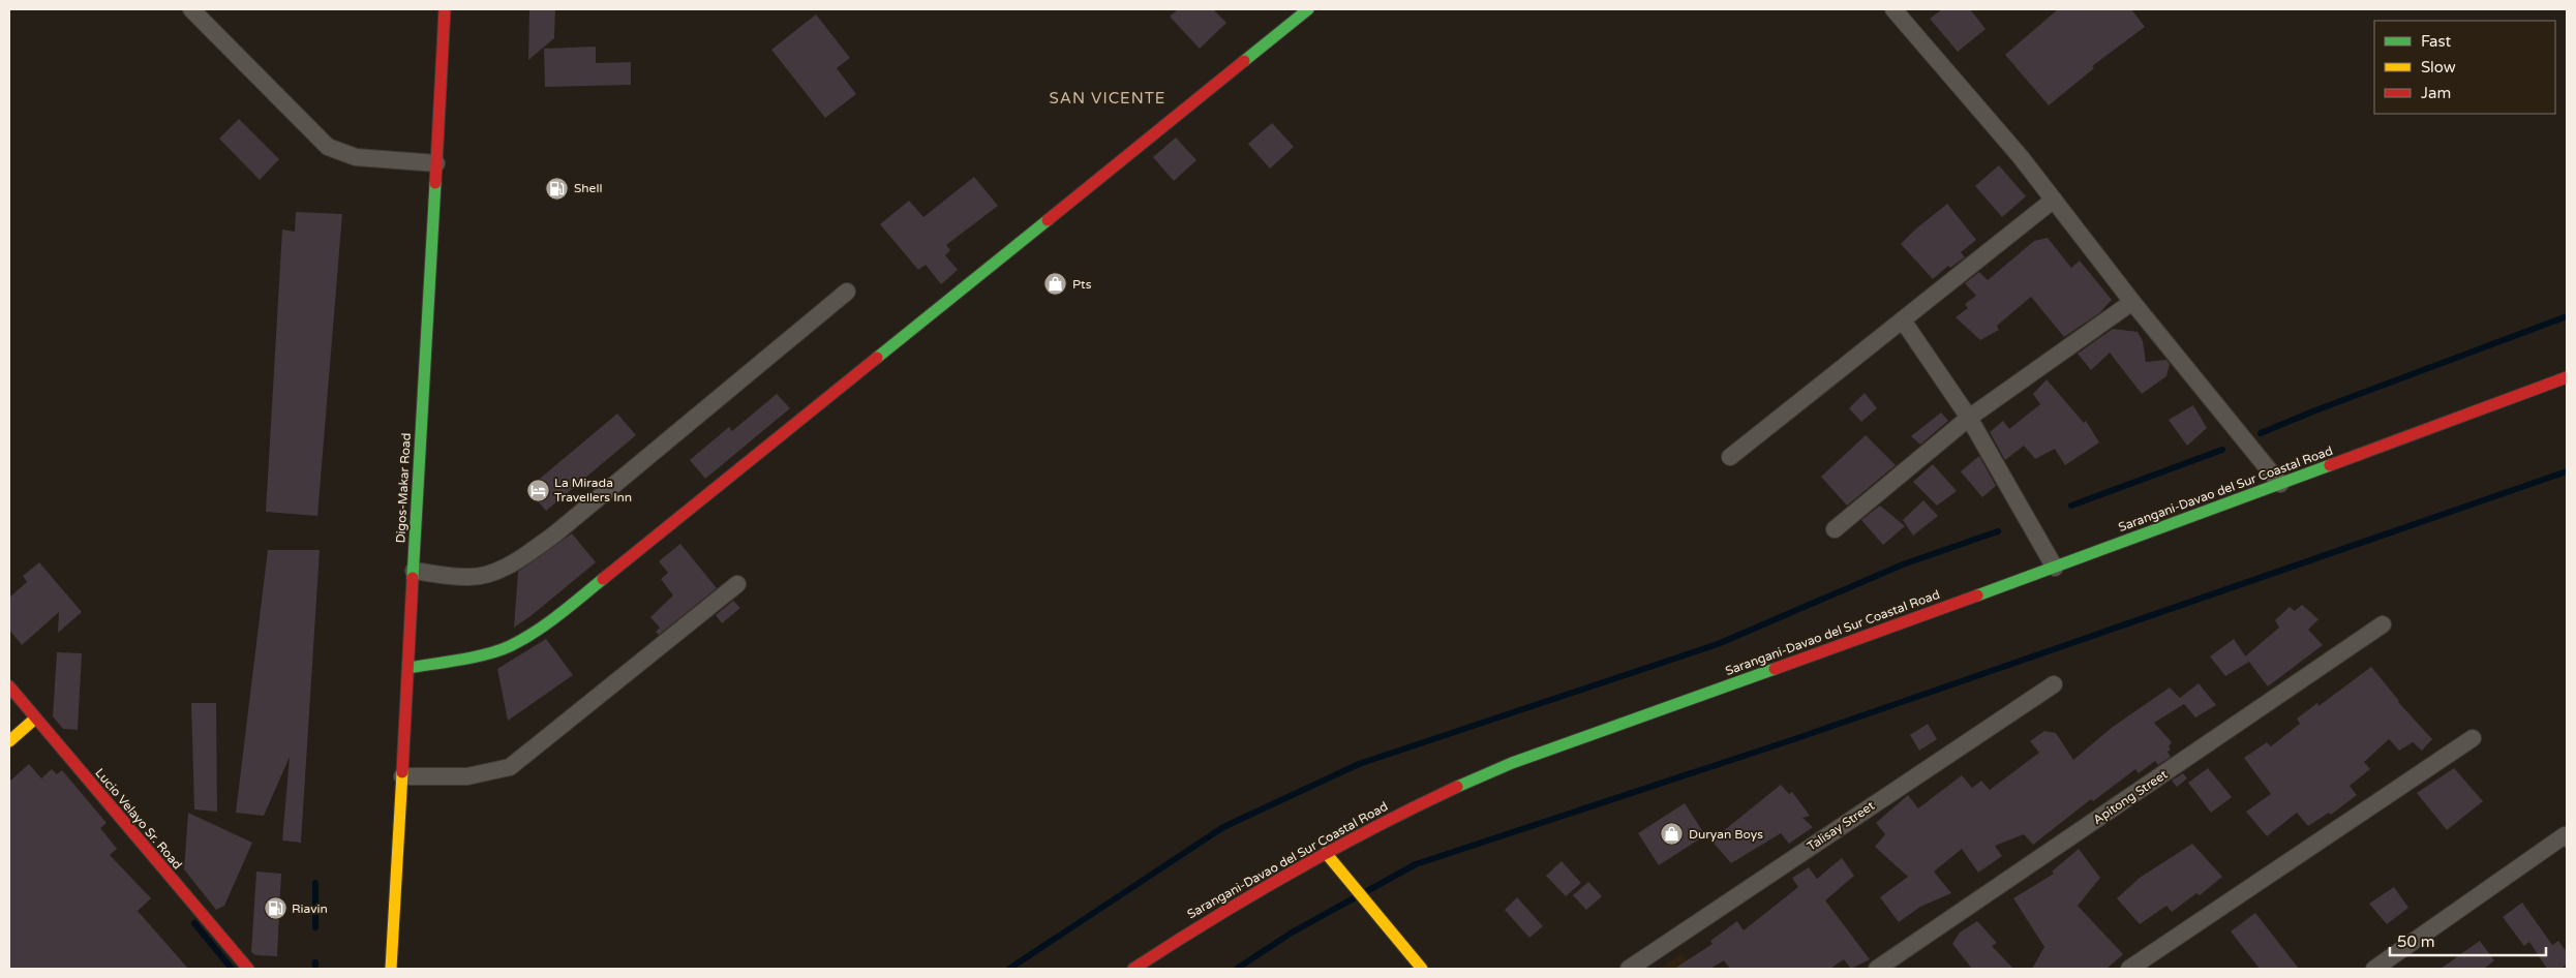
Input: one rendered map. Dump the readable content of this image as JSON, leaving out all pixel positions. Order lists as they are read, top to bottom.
{
  "streets": {
    "main road": ["Digos-Makar Road", "Sarangani-Davao del Sur Coastal Road", "Lucio Velayo Sr. Road"],
    "street": ["Apitong Street", "Talisay Street"]
  },
  "districts": ["SAN VICENTE"],
  "places": {
    "fuel station": ["Shell", "Riavin"],
    "shop": ["Pts", "Duryan Boys"],
    "hotel": ["La Mirada Travellers Inn"]
  },
  "legend": ["Fast", "Slow", "Jam"],
  "scale_bar": "50 m"
}
